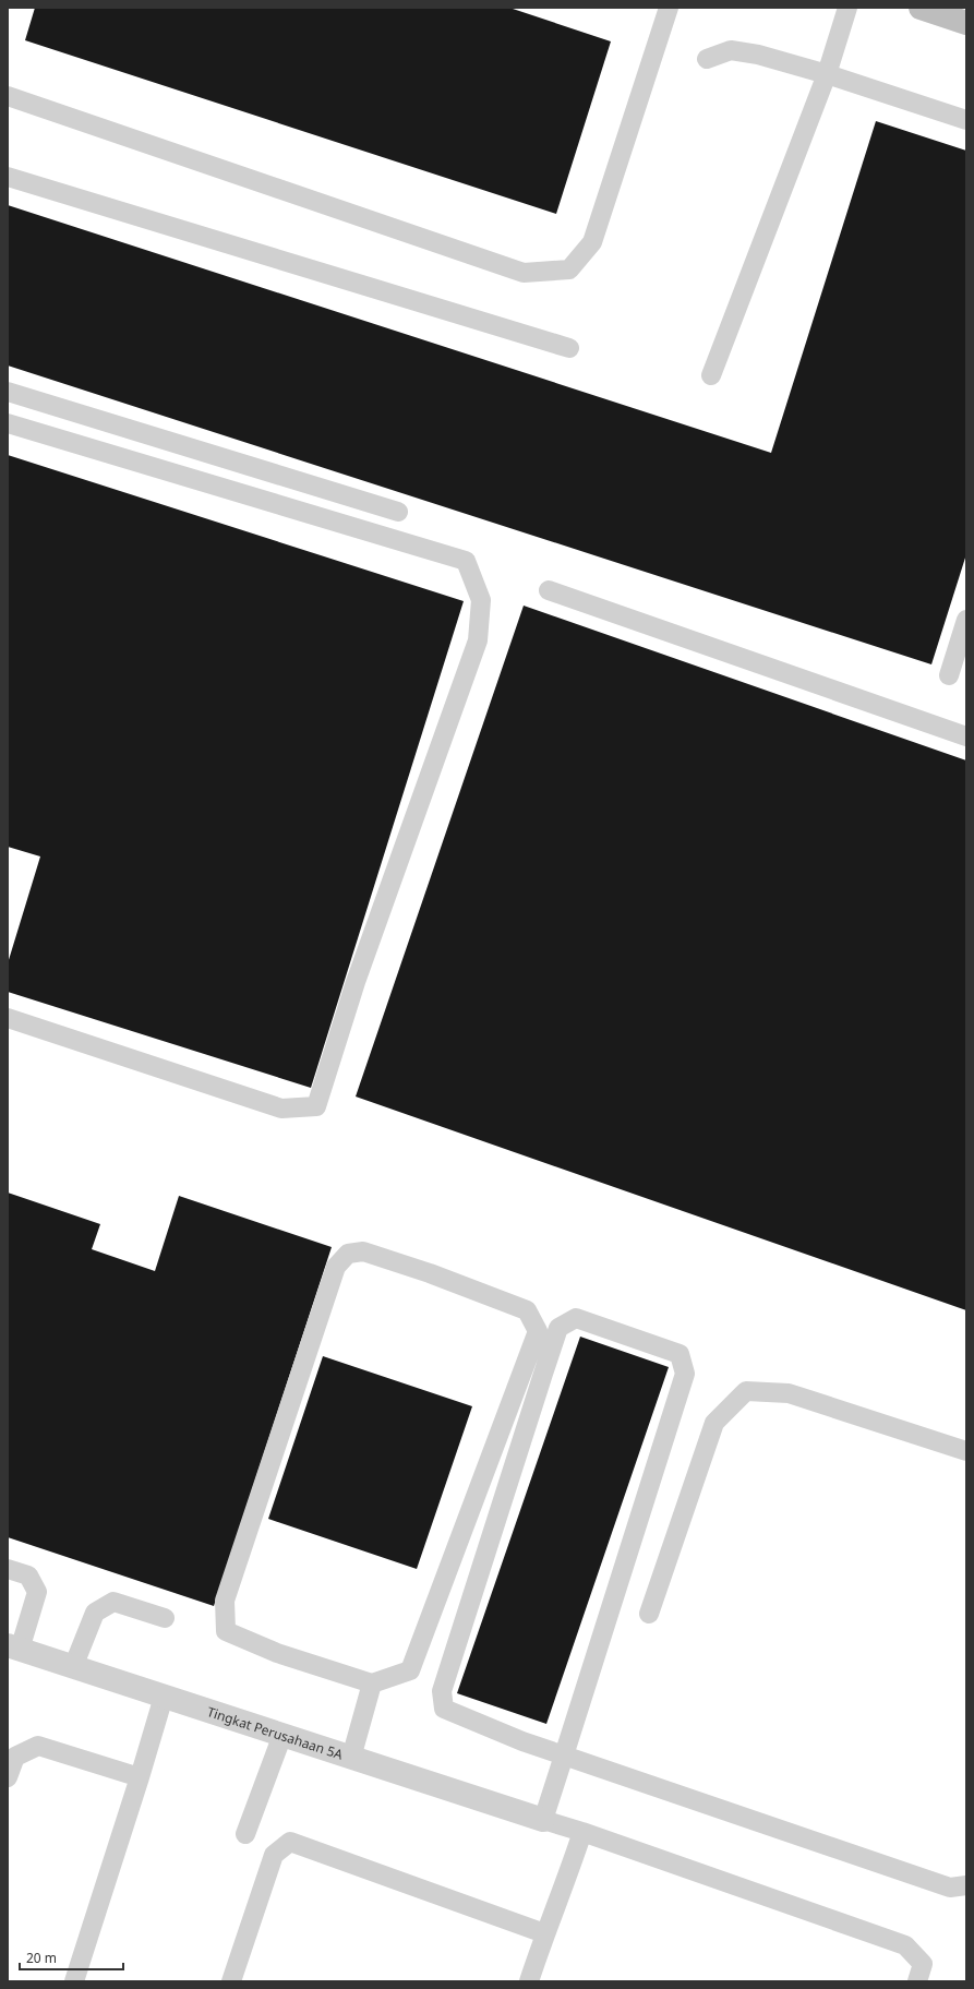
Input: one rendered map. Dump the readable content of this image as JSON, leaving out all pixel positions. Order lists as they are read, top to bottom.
{
  "streets": {
    "street": ["Tingkat Perusahaan 5A"]
  },
  "scale_bar": "20 m"
}
